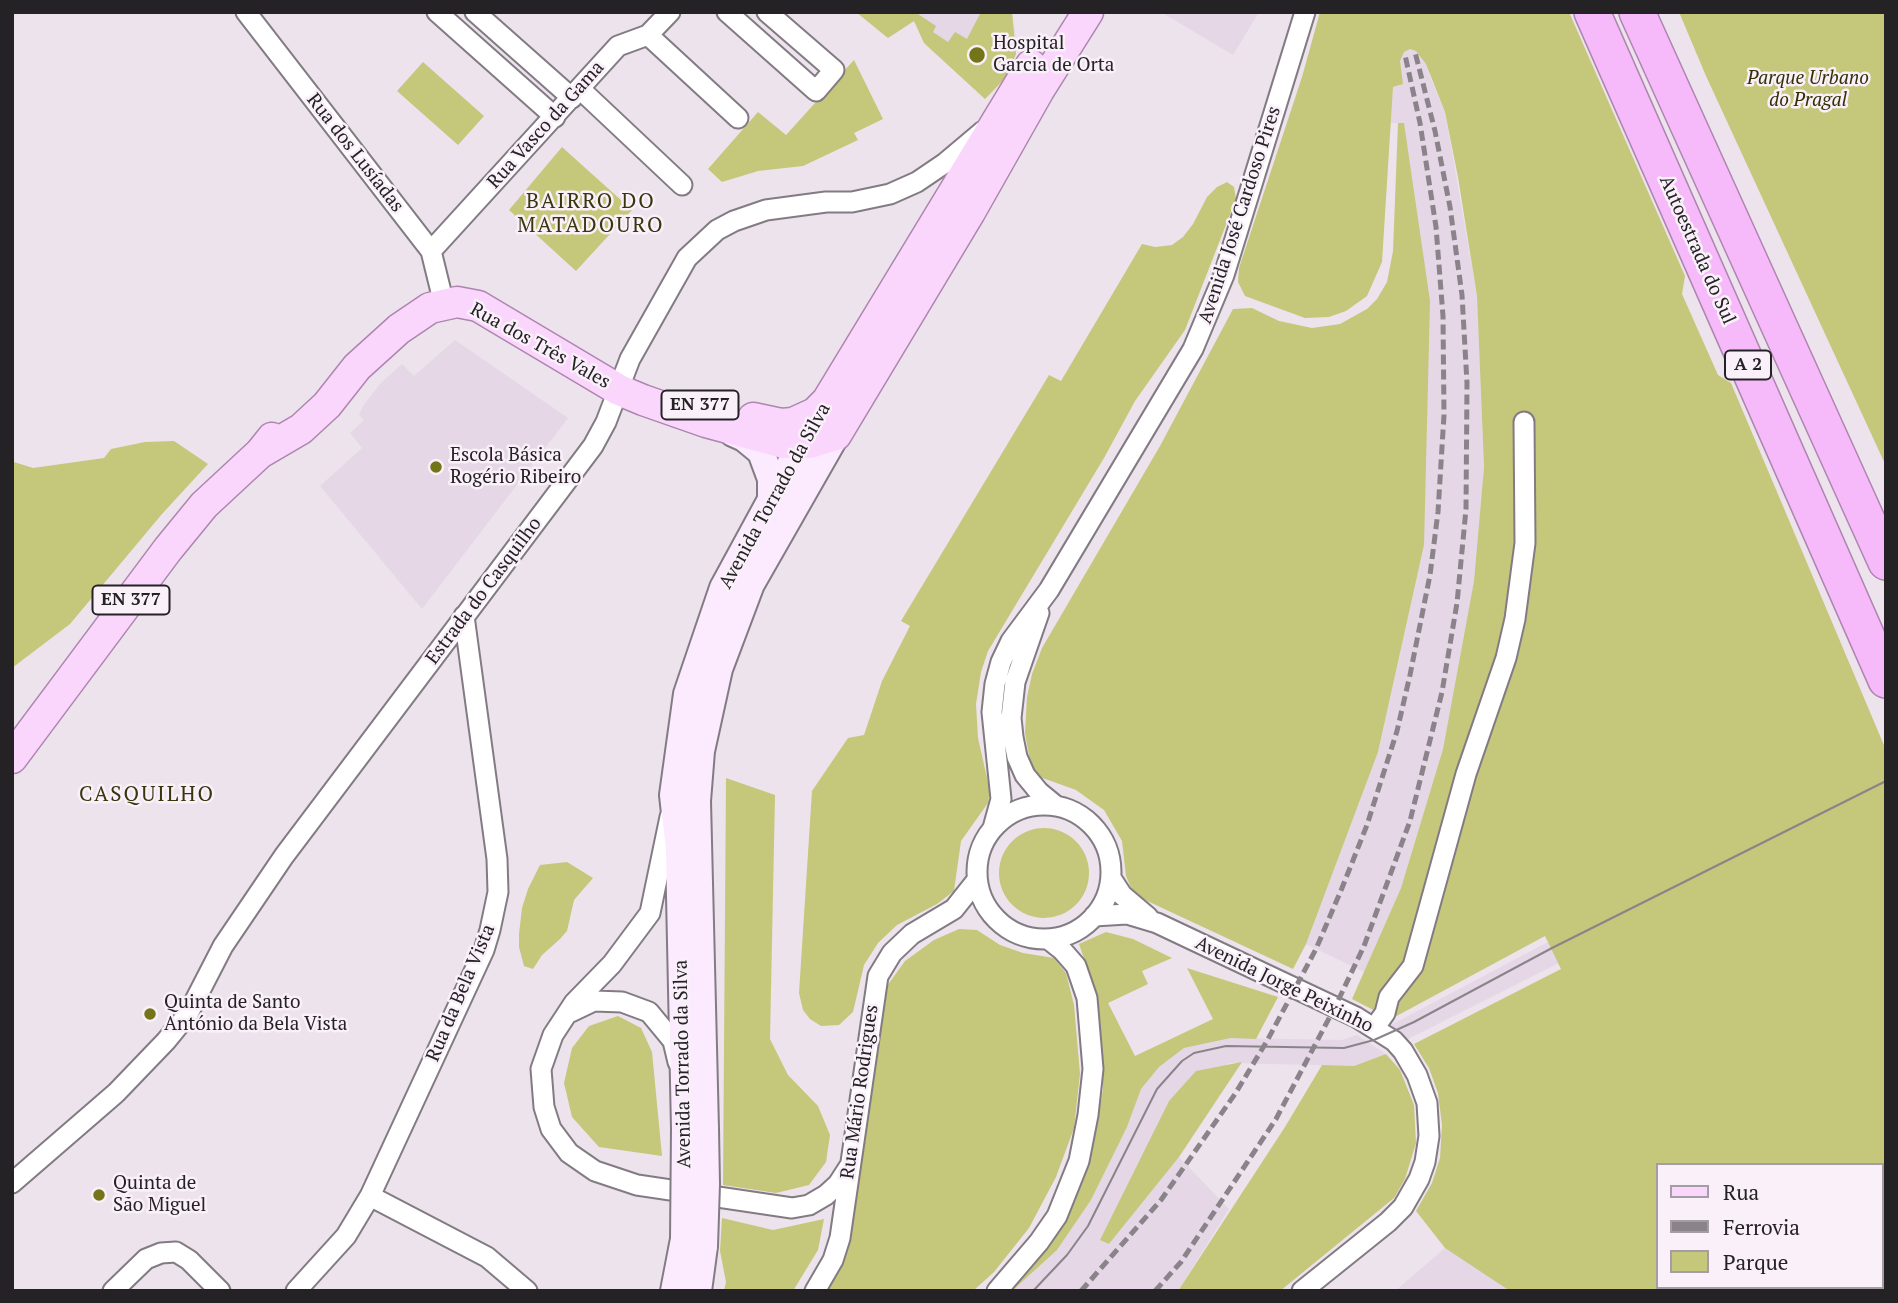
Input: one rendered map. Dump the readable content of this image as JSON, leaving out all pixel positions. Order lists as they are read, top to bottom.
{
  "streets": {
    "highway": ["Autoestrada do Sul", "A 2"],
    "main road": ["Rua dos Três Vales", "EN 377", "Avenida Torrado da Silva"],
    "street": [
      "Rua Vasco da Gama",
      "Rua dos Lusíadas",
      "Avenida José Cardoso Pires",
      "Estrada do Casquilho",
      "Avenida Jorge Peixinho",
      "Rua da Bela Vista",
      "Rua Mário Rodrigues"
    ]
  },
  "crossings": [
    ["Rua Vasco da Gama", "Rua dos Lusíadas"],
    ["Rua dos Lusíadas", "Rua dos Três Vales"],
    ["Avenida José Cardoso Pires", "Rua Mário Rodrigues"],
    ["Rua dos Três Vales", "Avenida Torrado da Silva"],
    ["Rua dos Três Vales", "Estrada do Casquilho"],
    ["Avenida Torrado da Silva", "Estrada do Casquilho"],
    ["Estrada do Casquilho", "Rua da Bela Vista"]
  ],
  "districts": ["BAIRRO DO MATADOURO", "CASQUILHO"],
  "parks": ["Parque Urbano do Pragal"],
  "places": [
    "Hospital Garcia de Orta",
    "Escola Básica Rogério Ribeiro",
    "Quinta de Santo António da Bela Vista",
    "Quinta de São Miguel"
  ],
  "legend": ["Rua", "Ferrovia", "Parque"]
}
